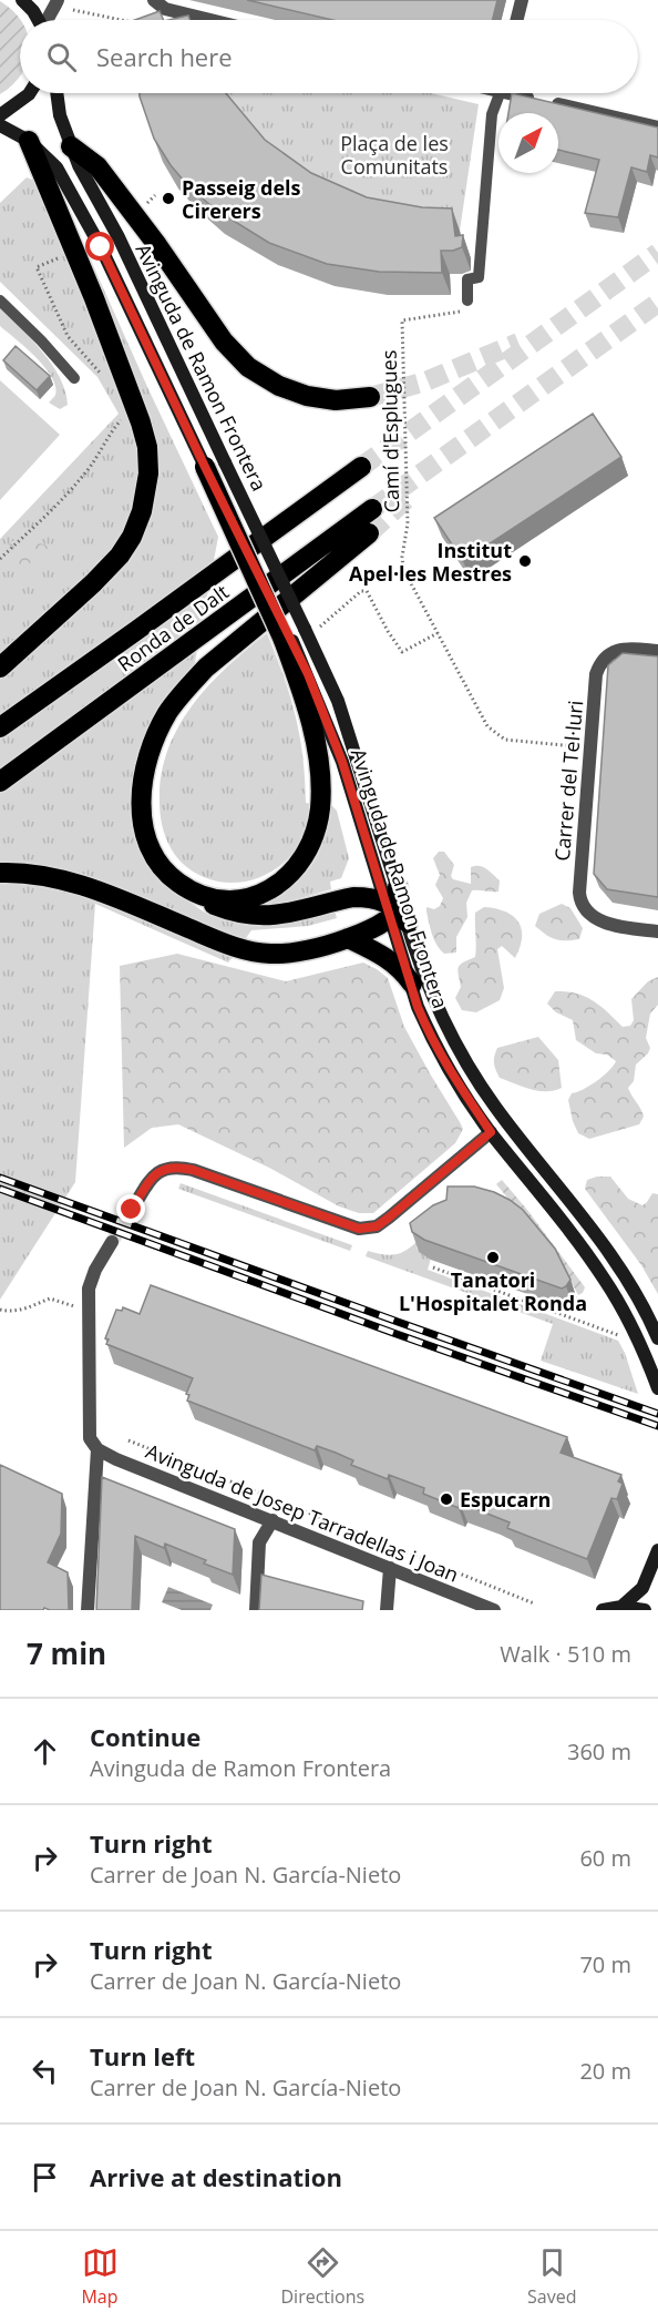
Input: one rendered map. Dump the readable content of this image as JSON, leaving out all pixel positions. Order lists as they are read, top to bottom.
{
  "streets": {
    "highway": ["Ronda de Dalt"],
    "street": ["Avinguda de Ramon Frontera", "Carrer del Tel·luri", "Avinguda de Josep Tarradellas i Joan"],
    "path": ["Camí d'Esplugues"]
  },
  "crossings": [
    ["Camí d'Esplugues", "Carrer del Tel·luri"]
  ],
  "parks": ["Plaça de les Comunitats"],
  "places": [
    "Passeig dels Cirerers",
    "Institut Apel·les Mestres",
    "Tanatori L'Hospitalet Ronda",
    "Espucarn"
  ],
  "north": "top right",
  "page": {
    "search": "Search here",
    "heading": ["7 min", "Walk · 510 m"],
    "list": [
      ["Continue", "Avinguda de Ramon Frontera", "360 m"],
      ["Turn right", "Carrer de Joan N. García-Nieto", "60 m"],
      ["Turn right", "Carrer de Joan N. García-Nieto", "70 m"],
      ["Turn left", "Carrer de Joan N. García-Nieto", "20 m"],
      "Arrive at destination"
    ],
    "nav": ["Map", "Directions", "Saved"]
  }
}
